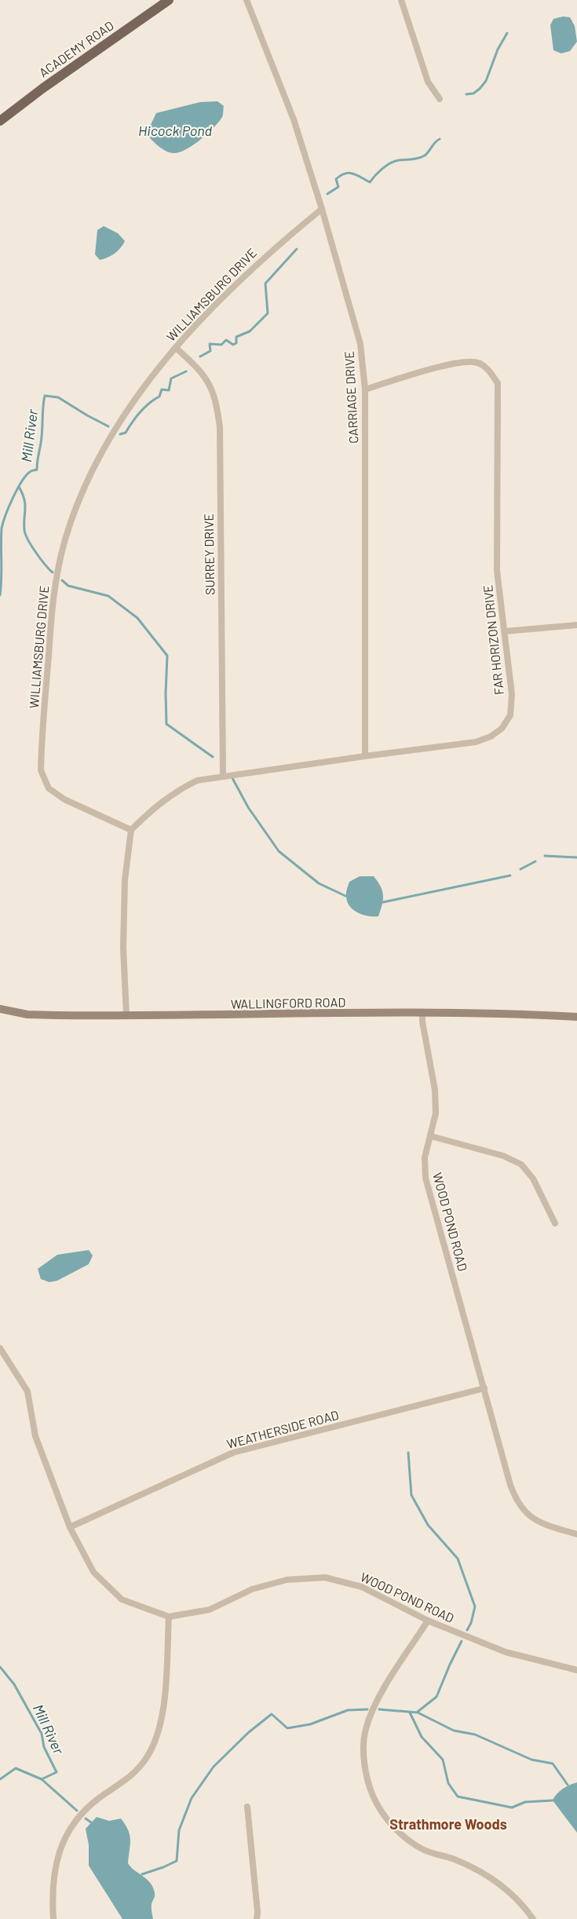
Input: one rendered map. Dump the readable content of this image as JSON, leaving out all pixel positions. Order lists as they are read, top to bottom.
{
  "streets": {
    "main road": ["ACADEMY ROAD"],
    "street": [
      "WILLIAMSBURG DRIVE",
      "CARRIAGE DRIVE",
      "SURREY DRIVE",
      "FAR HORIZON DRIVE",
      "WALLINGFORD ROAD",
      "WOOD POND ROAD",
      "WEATHERSIDE ROAD"
    ]
  },
  "crossings": [
    ["WILLIAMSBURG DRIVE", "CARRIAGE DRIVE"],
    ["WILLIAMSBURG DRIVE", "SURREY DRIVE"],
    ["WILLIAMSBURG DRIVE", "FAR HORIZON DRIVE"],
    ["CARRIAGE DRIVE", "FAR HORIZON DRIVE"],
    ["SURREY DRIVE", "FAR HORIZON DRIVE"],
    ["WALLINGFORD ROAD", "WOOD POND ROAD"],
    ["WOOD POND ROAD", "WEATHERSIDE ROAD"]
  ],
  "districts": ["Strathmore Woods"],
  "water": ["Hicock Pond", "Mill River"]
}
